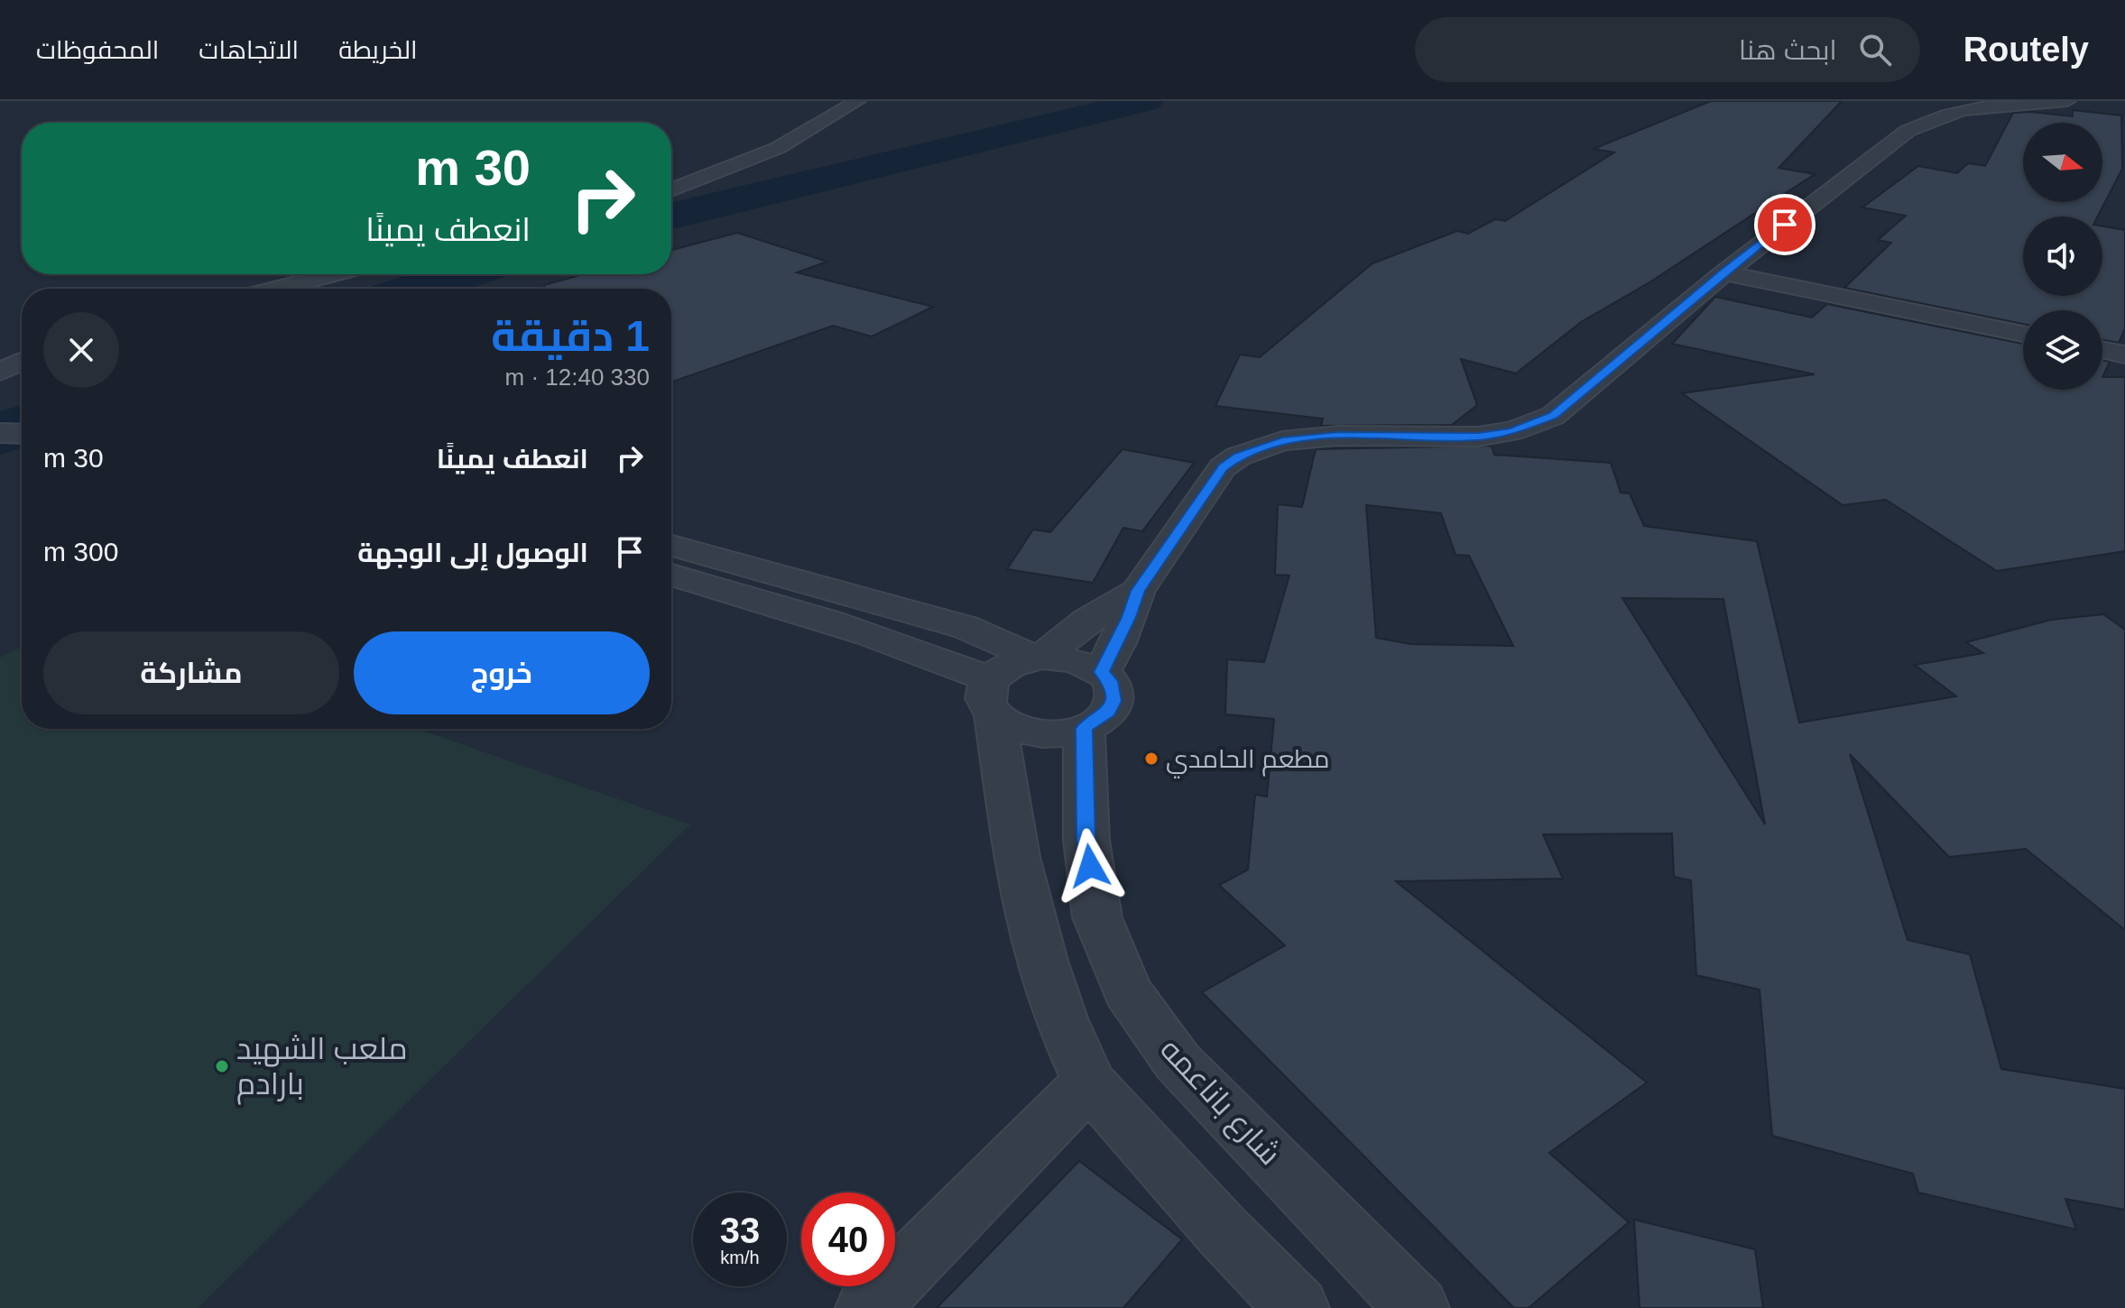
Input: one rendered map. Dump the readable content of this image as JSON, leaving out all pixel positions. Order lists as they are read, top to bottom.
{
  "streets": {
    "street": ["شارع باناعمه"]
  },
  "places": ["مطعم الحامدي", "ملعب الشهيد بارادم"],
  "north": "right",
  "page": {
    "header": "Routely",
    "search": "ابحث هنا",
    "nav": ["الخريطة", "الاتجاهات", "المحفوظات"],
    "turn": ["30 m", "انعطف يمينًا"],
    "heading": ["1 دقيقة", "330 m · 12:40"],
    "list": [
      {
        "name": "انعطف يمينًا",
        "value": "30 m"
      },
      {
        "name": "الوصول إلى الوجهة",
        "value": "300 m"
      }
    ],
    "buttons": ["خروج", "مشاركة"],
    "speed": "33 km/h",
    "limit": "40"
  }
}
